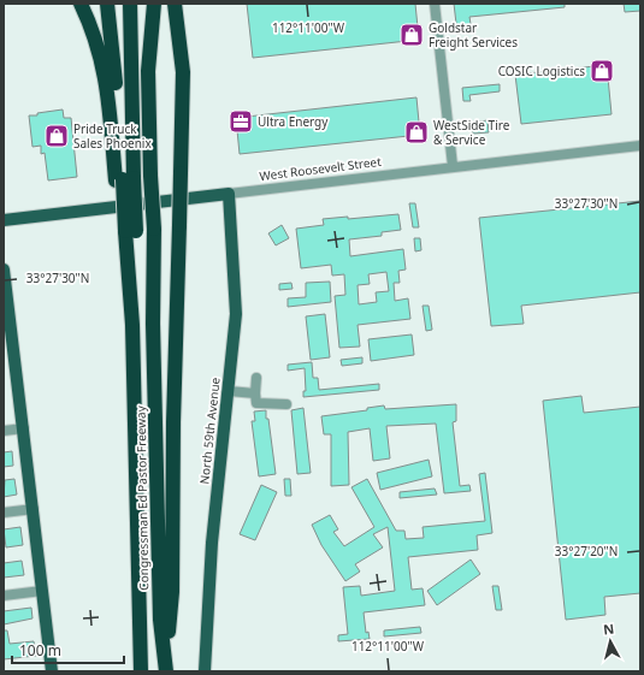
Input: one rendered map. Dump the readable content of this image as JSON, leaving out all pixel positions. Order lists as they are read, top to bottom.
{
  "streets": {
    "highway": ["Congressman Ed Pastor Freeway"],
    "main road": ["West Roosevelt Street", "North 59th Avenue"]
  },
  "crossings": [
    ["West Roosevelt Street", "North 59th Avenue"]
  ],
  "places": {
    "shop": [
      "Goldstar Freight Services",
      "COSIC Logistics",
      "WestSide Tire & Service",
      "Pride Truck Sales Phoenix"
    ],
    "office": ["Ultra Energy"]
  },
  "scale_bar": "100 m",
  "north": "top",
  "coordinates": ["112°11'00\"W", "33°27'30\"N", "33°27'20\"N"]
}
